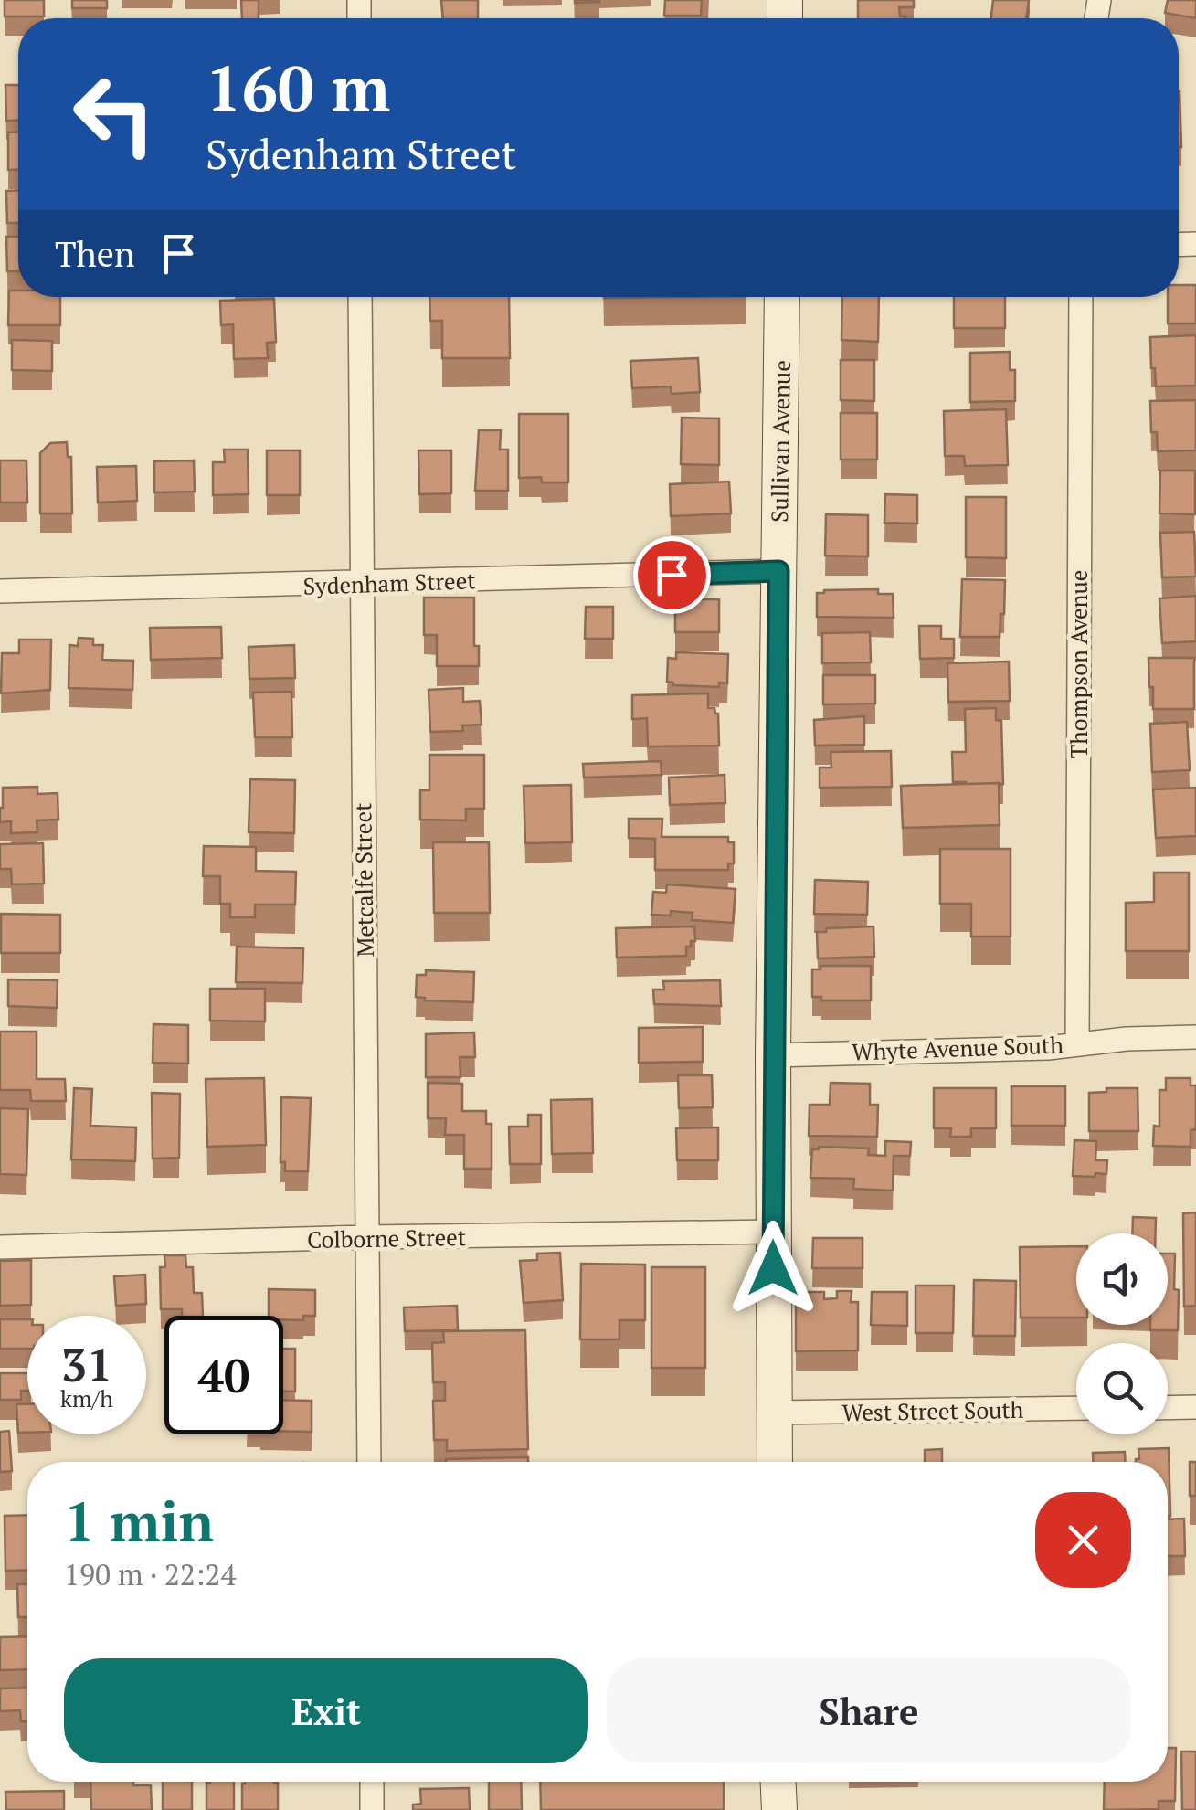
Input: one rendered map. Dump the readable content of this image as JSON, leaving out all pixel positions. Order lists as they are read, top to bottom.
{
  "streets": {
    "street": [
      "Sullivan Avenue",
      "Sydenham Street",
      "Thompson Avenue",
      "Metcalfe Street",
      "Whyte Avenue South",
      "Colborne Street",
      "West Street South"
    ]
  },
  "crossings": [
    ["Sullivan Avenue", "Sydenham Street"],
    ["Sullivan Avenue", "Whyte Avenue South"],
    ["Sullivan Avenue", "Colborne Street"],
    ["Sullivan Avenue", "West Street South"],
    ["Sydenham Street", "Metcalfe Street"],
    ["Thompson Avenue", "Whyte Avenue South"],
    ["Metcalfe Street", "Colborne Street"]
  ],
  "page": {
    "turn": ["160 m", "Sydenham Street"],
    "then": "Then",
    "speed": "31 km/h",
    "limit": "40",
    "heading": ["1 min", "190 m · 22:24"],
    "buttons": ["Exit", "Share"]
  }
}
